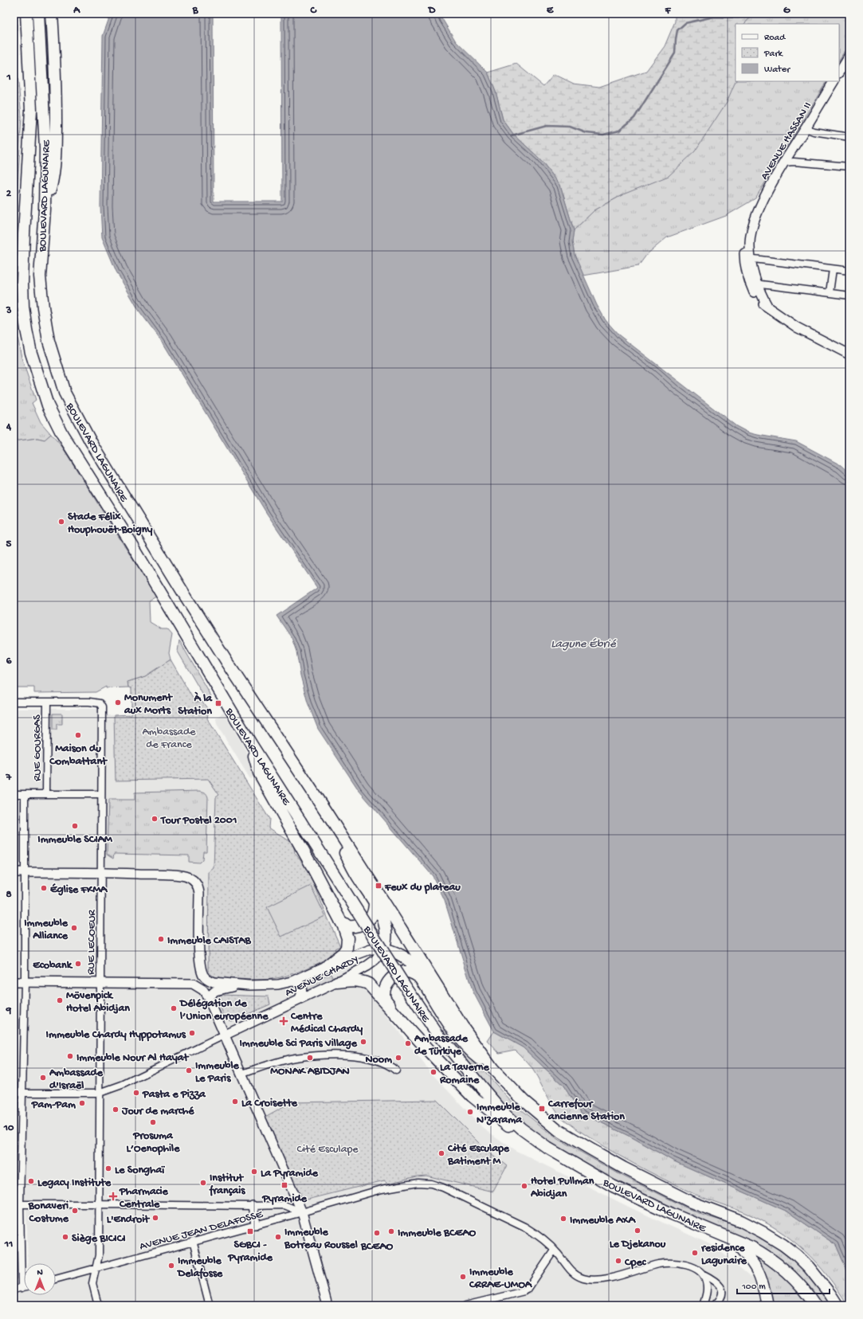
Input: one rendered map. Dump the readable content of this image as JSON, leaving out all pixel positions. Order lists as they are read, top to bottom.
{
  "streets": {
    "highway": ["BOULEVARD LAGUNAIRE"],
    "street": [
      "AVENUE HASSAN II",
      "RUE GOURGAS",
      "RUE LECOEUR",
      "AVENUE CHARDY",
      "AVENUE JEAN DELAFOSSE"
    ]
  },
  "crossings": [
    ["RUE GOURGAS", "RUE LECOEUR"],
    ["RUE LECOEUR", "AVENUE CHARDY"],
    ["RUE LECOEUR", "AVENUE JEAN DELAFOSSE"]
  ],
  "water": ["Lagune Ébrié"],
  "parks": ["Ambassade de France", "Cité Esculape"],
  "places": {
    "other": [
      "Stade Félix Houphouët-Boigny",
      "Monument aux Morts",
      "Maison du Combattant",
      "Tour Postel 2001",
      "Immeuble SCIAM",
      "Église FKMA",
      "Immeuble Alliance",
      "Immeuble CAISTAB",
      "Ecobank",
      "Mövenpick Hotel Abidjan",
      "Délégation de l’Union européenne",
      "Immeuble Chardy Hyppotamus",
      "Immeuble Sci Paris Village",
      "Ambassade de Türkiye",
      "Immeuble Nour Al Hayat",
      "MONAK ABIDJAN",
      "Noom",
      "Immeuble Le Paris",
      "La Taverne Romaine",
      "Ambassade d'Israël",
      "Pasta e Pizza",
      "La Croisette",
      "Pam-Pam",
      "Jour de marché",
      "Immeuble N'zarama",
      "Prosuma L’Oenophile",
      "Cité Esculape Batiment M",
      "Le Songhaï",
      "La Pyramide",
      "Legacy Institute",
      "Institut français",
      "Hotel Pullman Abidjan",
      "Bonaveri Costume",
      "L'Endroit",
      "Immeuble AXA",
      "Le Djekanou",
      "Immeuble BCEAO",
      "BCEAO",
      "Siège BICICI",
      "Immeuble Botreau Roussel",
      "residence Lagunaire",
      "Cpec",
      "Immeuble Delafosse",
      "Immeuble CRRAE-UMOA"
    ],
    "transit": [
      "À la Station",
      "Feux du plateau",
      "Carrefour ancienne Station",
      "Pyramide",
      "SGBCI - Pyramide"
    ],
    "health": ["Centre Médical Chardy", "Pharmacie Centrale"]
  },
  "legend": ["Road", "Park", "Water"],
  "scale_bar": "100 m",
  "north": "top",
  "grid": {
    "columns": [
      "A",
      "B",
      "C",
      "D",
      "E",
      "F",
      "G"
    ],
    "rows": [
      "1",
      "2",
      "3",
      "4",
      "5",
      "6",
      "7",
      "8",
      "9",
      "10",
      "11"
    ]
  }
}
